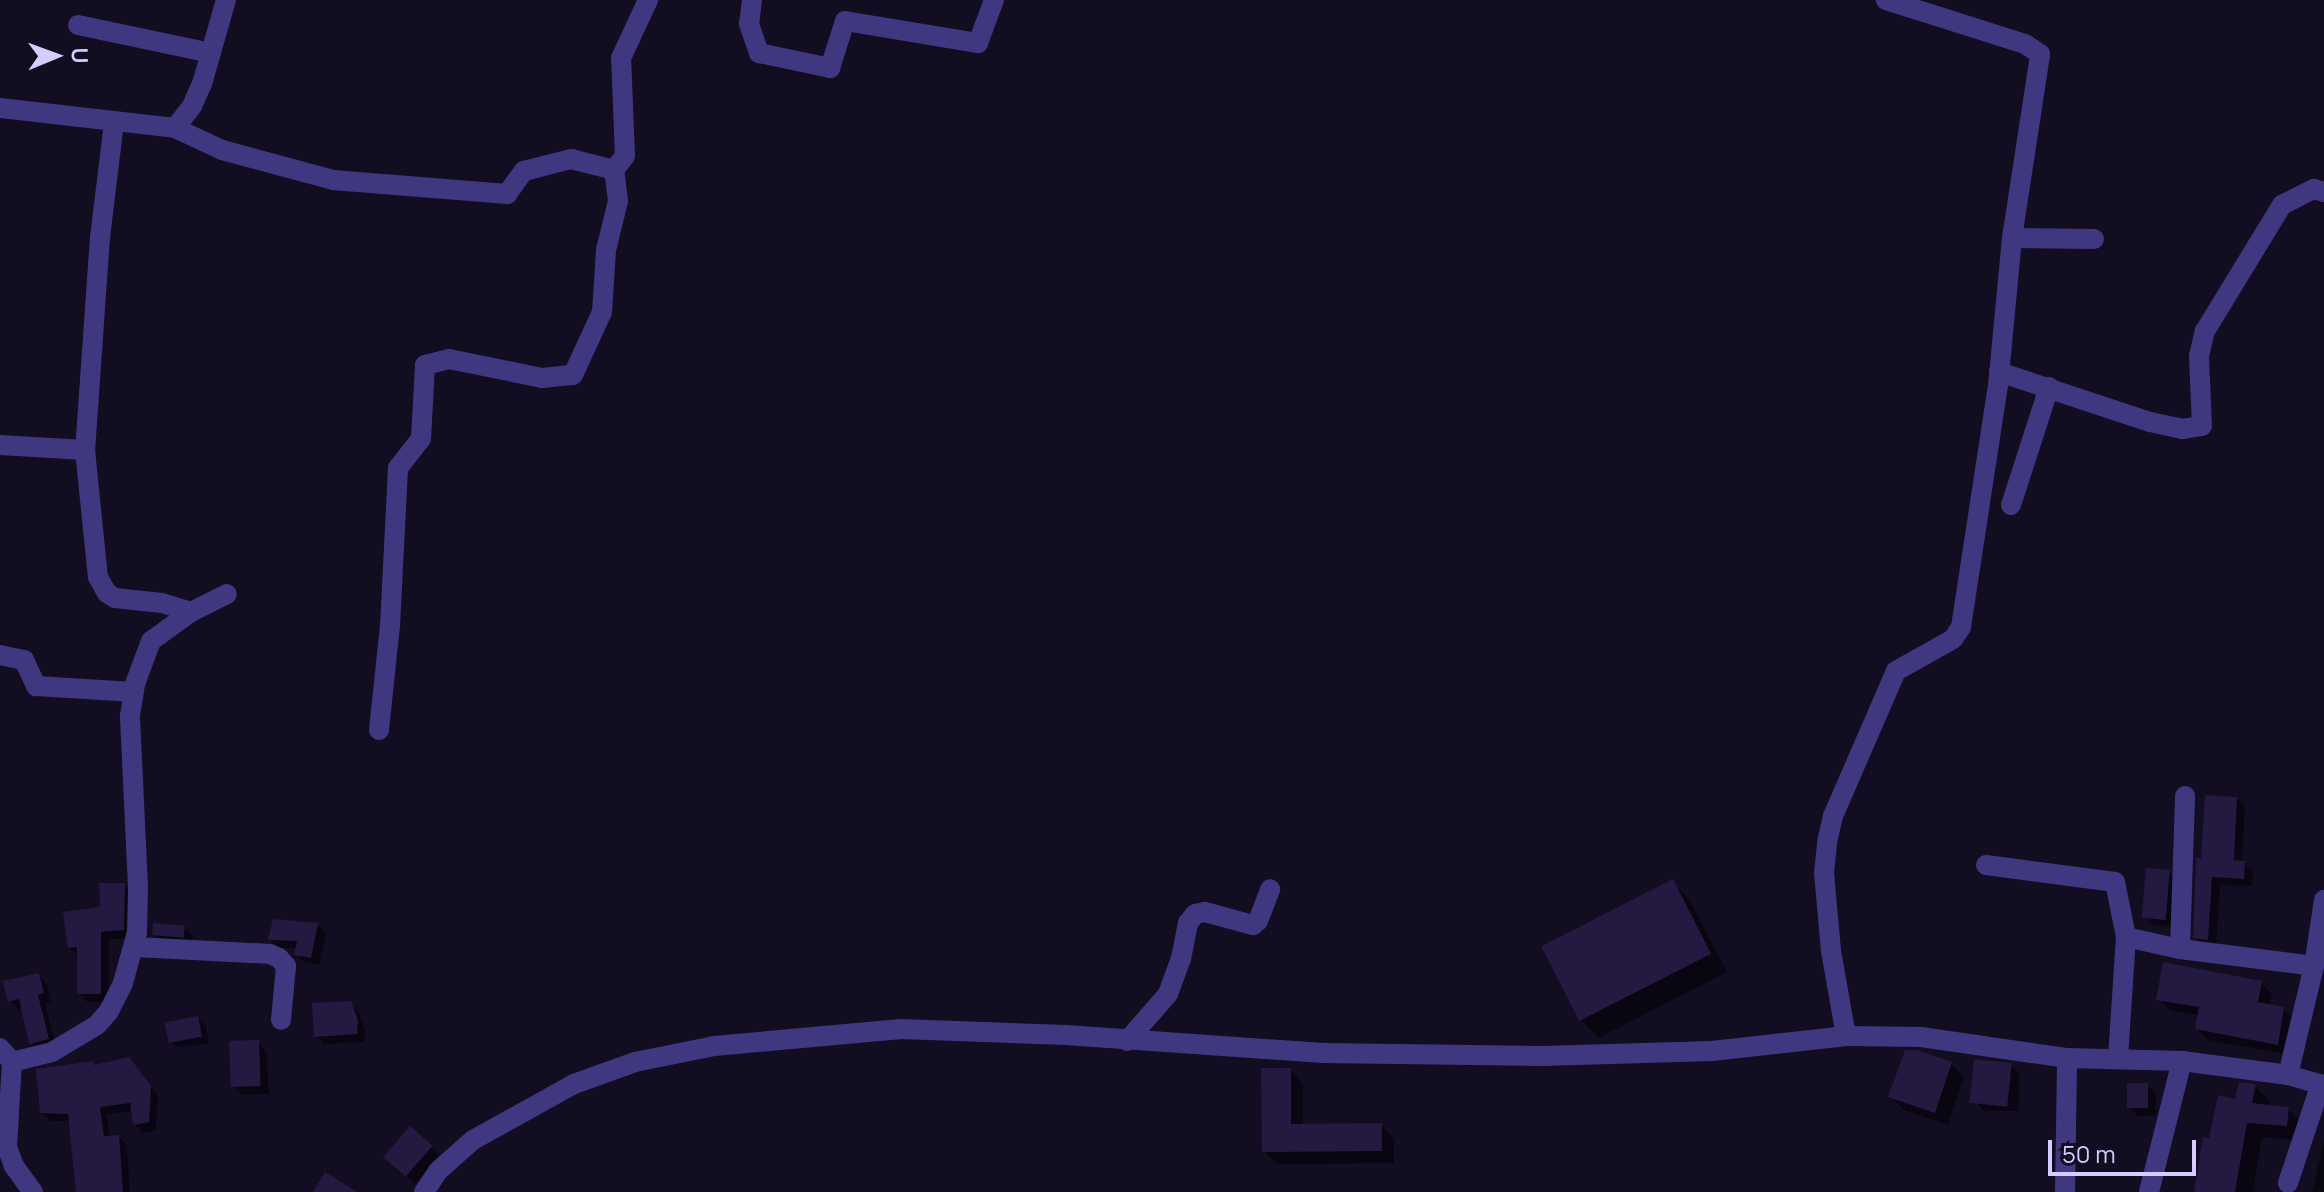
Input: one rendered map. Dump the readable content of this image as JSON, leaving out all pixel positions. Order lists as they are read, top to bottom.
{
  "scale_bar": "50 m",
  "north": "right"
}
